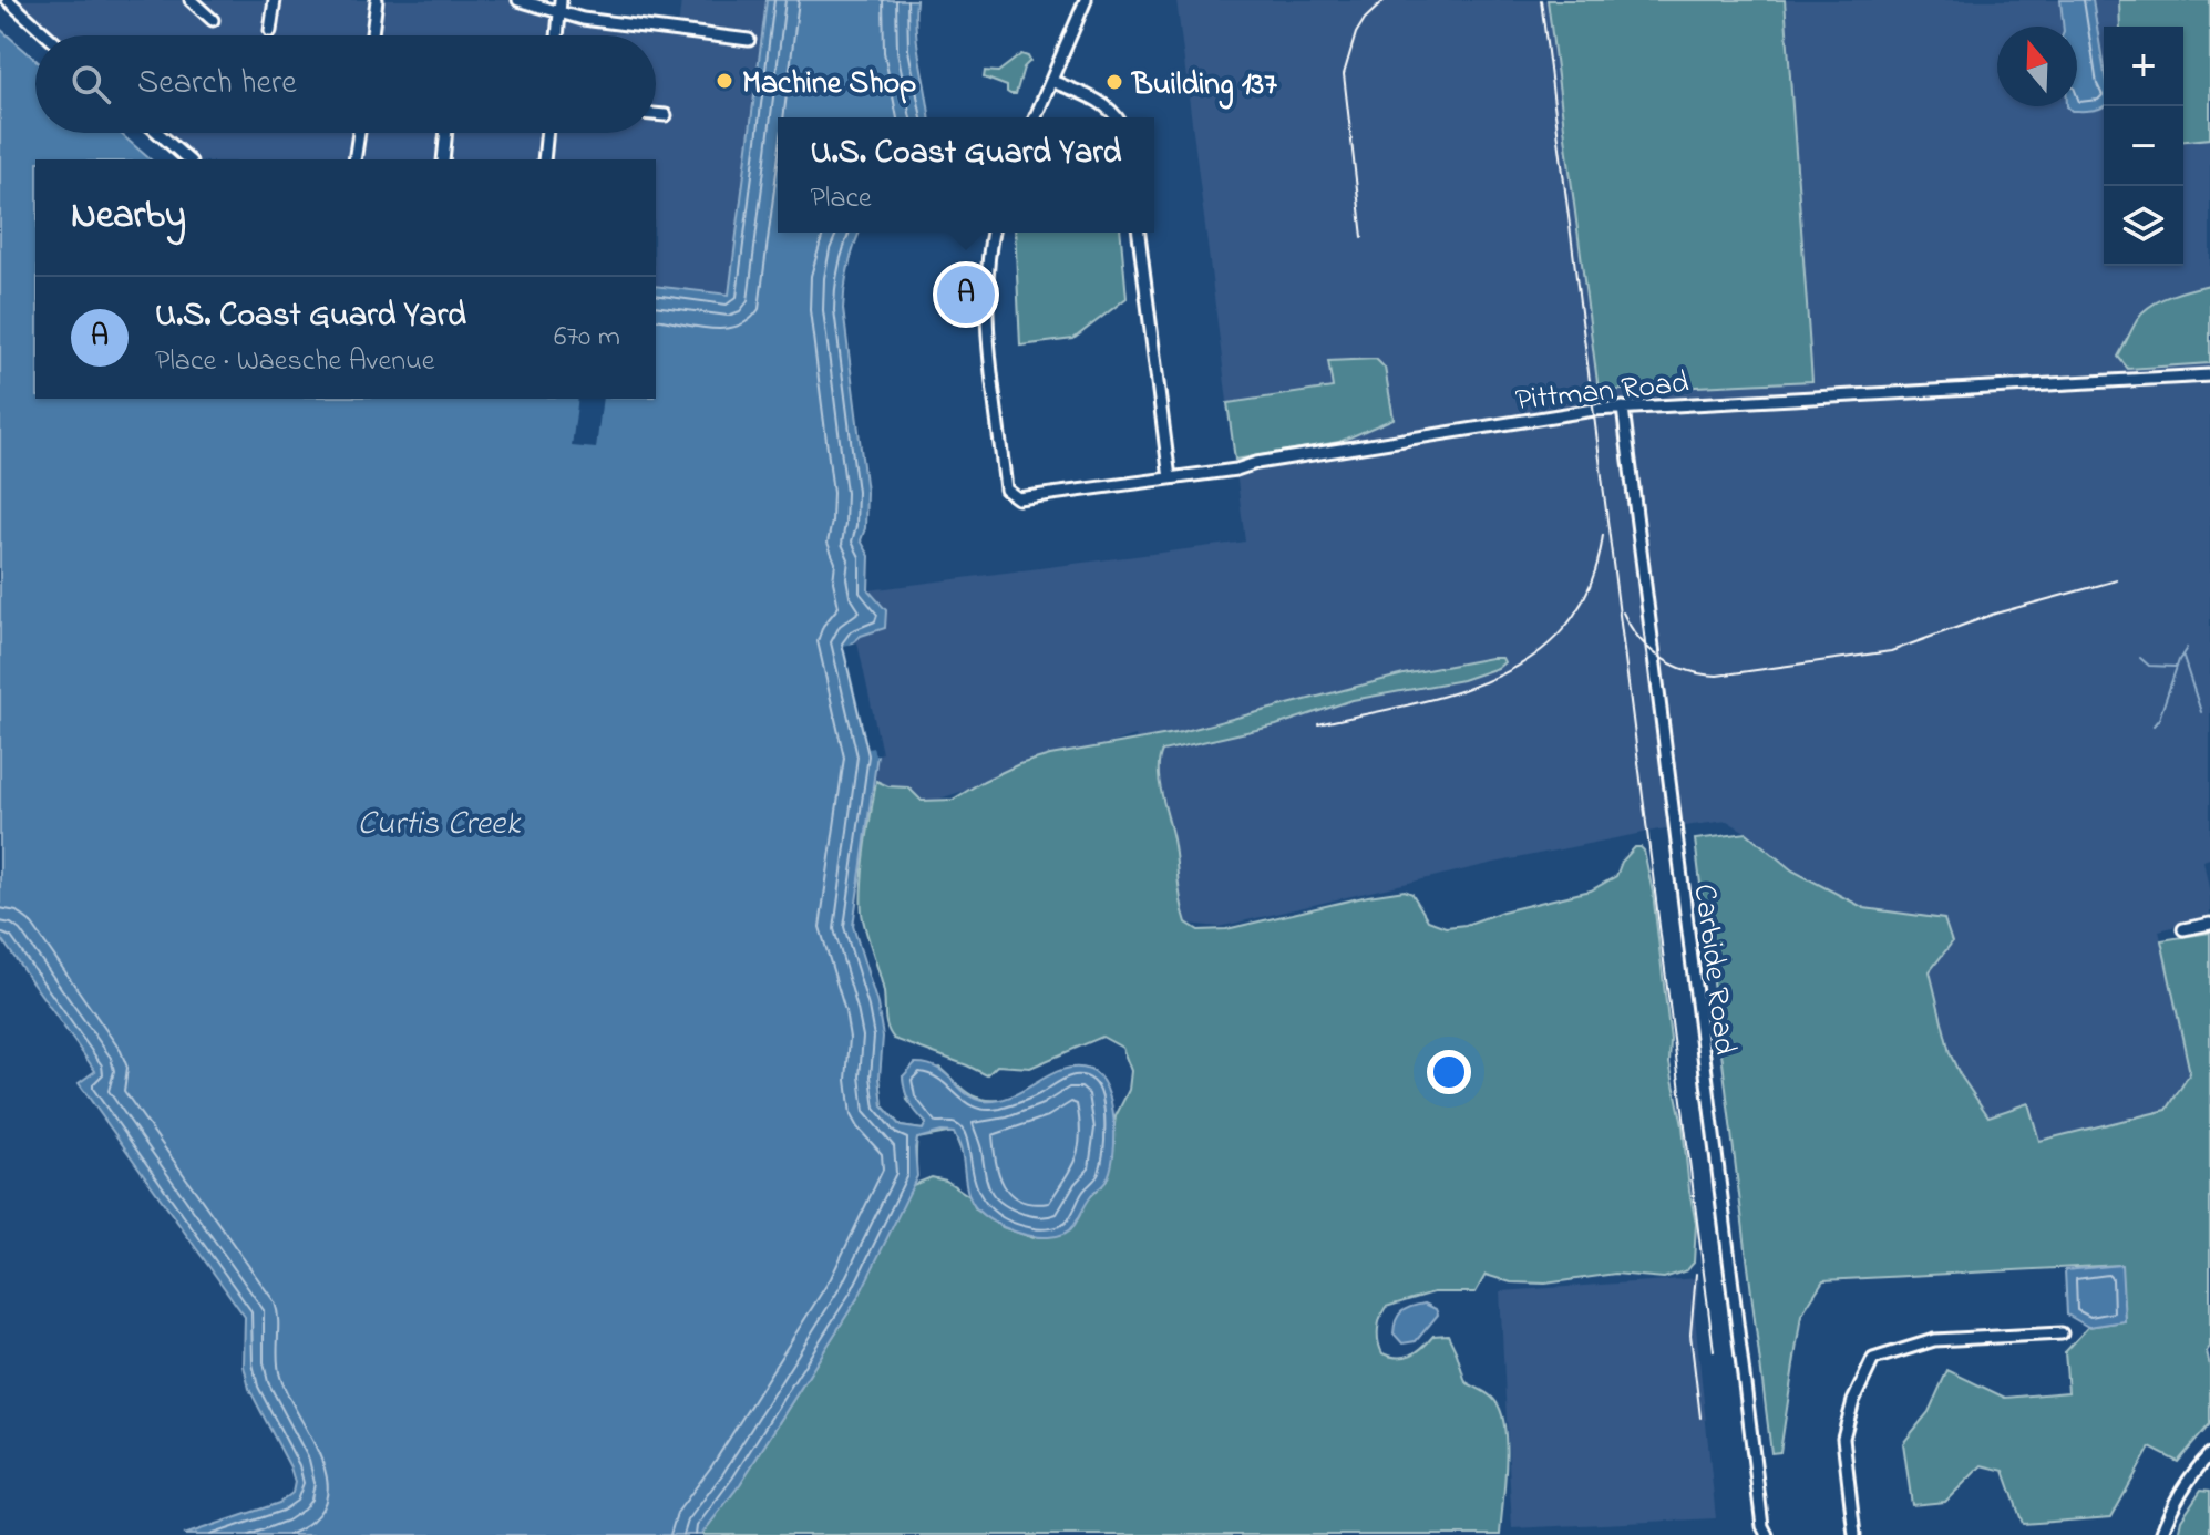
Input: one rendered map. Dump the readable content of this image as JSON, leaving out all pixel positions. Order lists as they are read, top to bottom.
{
  "streets": {
    "street": ["Pittman Road", "Carbide Road"]
  },
  "crossings": [
    ["Pittman Road", "Carbide Road"]
  ],
  "water": ["Curtis Creek"],
  "places": ["Machine Shop", "Building 137"],
  "north": "top",
  "page": {
    "map_buttons": ["+", "−"],
    "search": "Search here",
    "popup": ["U.S. Coast Guard Yard", "Place"],
    "heading": "Nearby",
    "pins": "A",
    "list": [
      {
        "mark": "A",
        "name": "U.S. Coast Guard Yard",
        "note": "Place · Waesche Avenue",
        "value": "670 m"
      }
    ]
  }
}
